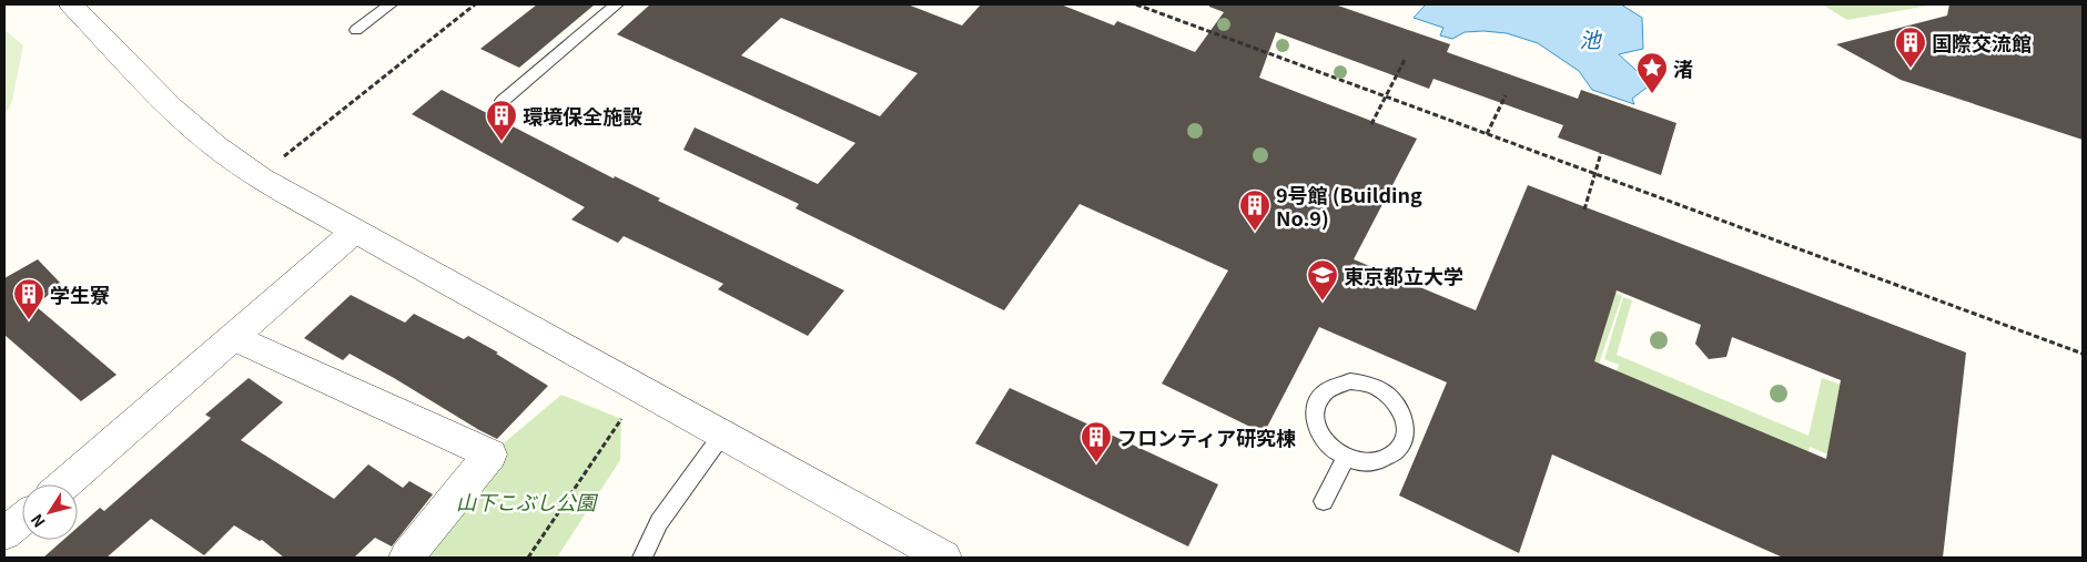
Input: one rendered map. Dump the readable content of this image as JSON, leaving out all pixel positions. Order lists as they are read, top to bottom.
{
  "water": ["池"],
  "parks": ["山下こぶし公園"],
  "places": {
    "building": [
      "国際交流館",
      "環境保全施設",
      "9号館 (Building No.9)",
      "学生寮",
      "フロンティア研究棟"
    ],
    "place": ["渚"],
    "school or university": ["東京都立大学"]
  },
  "north": "bottom left"
}
